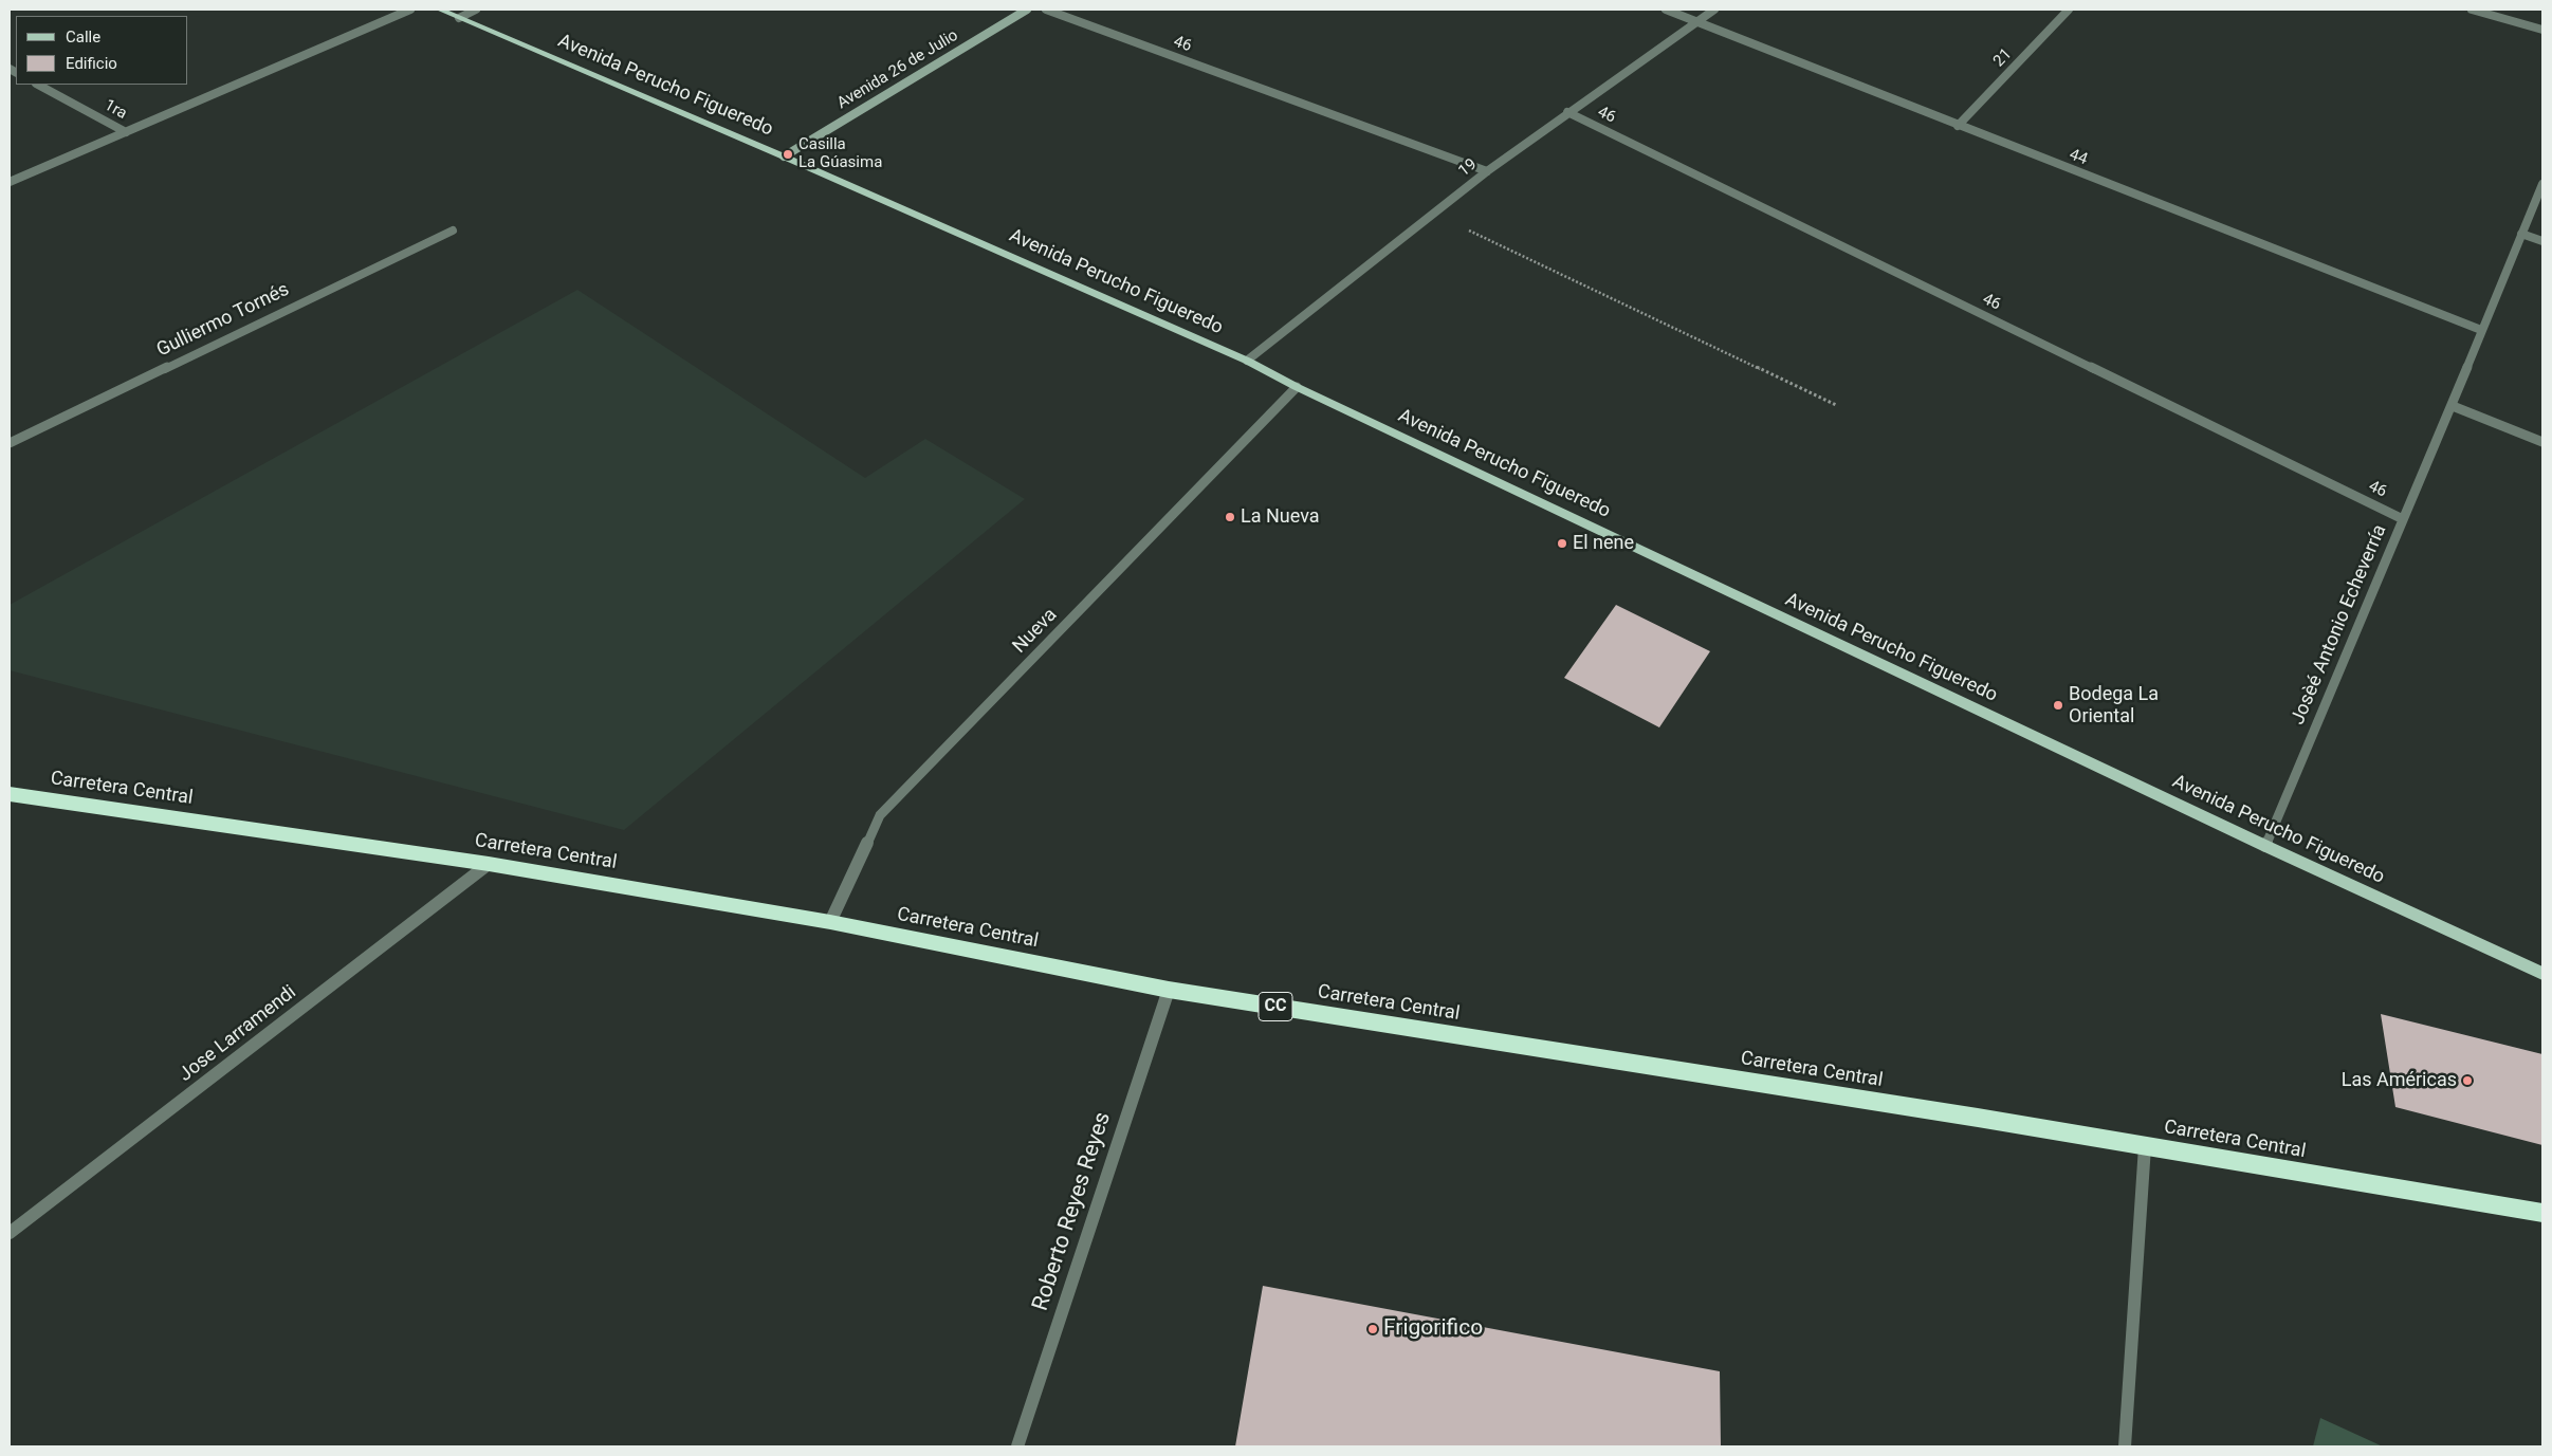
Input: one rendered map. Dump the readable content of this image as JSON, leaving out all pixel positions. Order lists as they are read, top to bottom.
{
  "streets": {
    "highway": ["Carretera Central", "CC"],
    "main road": ["Avenida Perucho Figueredo"],
    "street": [
      "46",
      "21",
      "Avenida 26 de Julio",
      "1ra",
      "44",
      "19",
      "Gulliermo Tornés",
      "Josèé Antonio Echeverría",
      "Nueva",
      "Jose Larramendi",
      "Roberto Reyes Reyes"
    ]
  },
  "crossings": [
    ["46", "19"],
    ["46", "Josèé Antonio Echeverría"],
    ["21", "44"],
    ["Avenida 26 de Julio", "Avenida Perucho Figueredo"],
    ["Avenida Perucho Figueredo", "19"],
    ["Avenida Perucho Figueredo", "Josèé Antonio Echeverría"],
    ["Avenida Perucho Figueredo", "Nueva"],
    ["44", "19"],
    ["44", "Josèé Antonio Echeverría"],
    ["Nueva", "Carretera Central"],
    ["Carretera Central", "Jose Larramendi"],
    ["Carretera Central", "Roberto Reyes Reyes"]
  ],
  "places": [
    "Casilla La Gúasima",
    "La Nueva",
    "El nene",
    "Bodega La Oriental",
    "Las Américas",
    "Frigorifico"
  ],
  "legend": ["Calle", "Edificio"]
}
